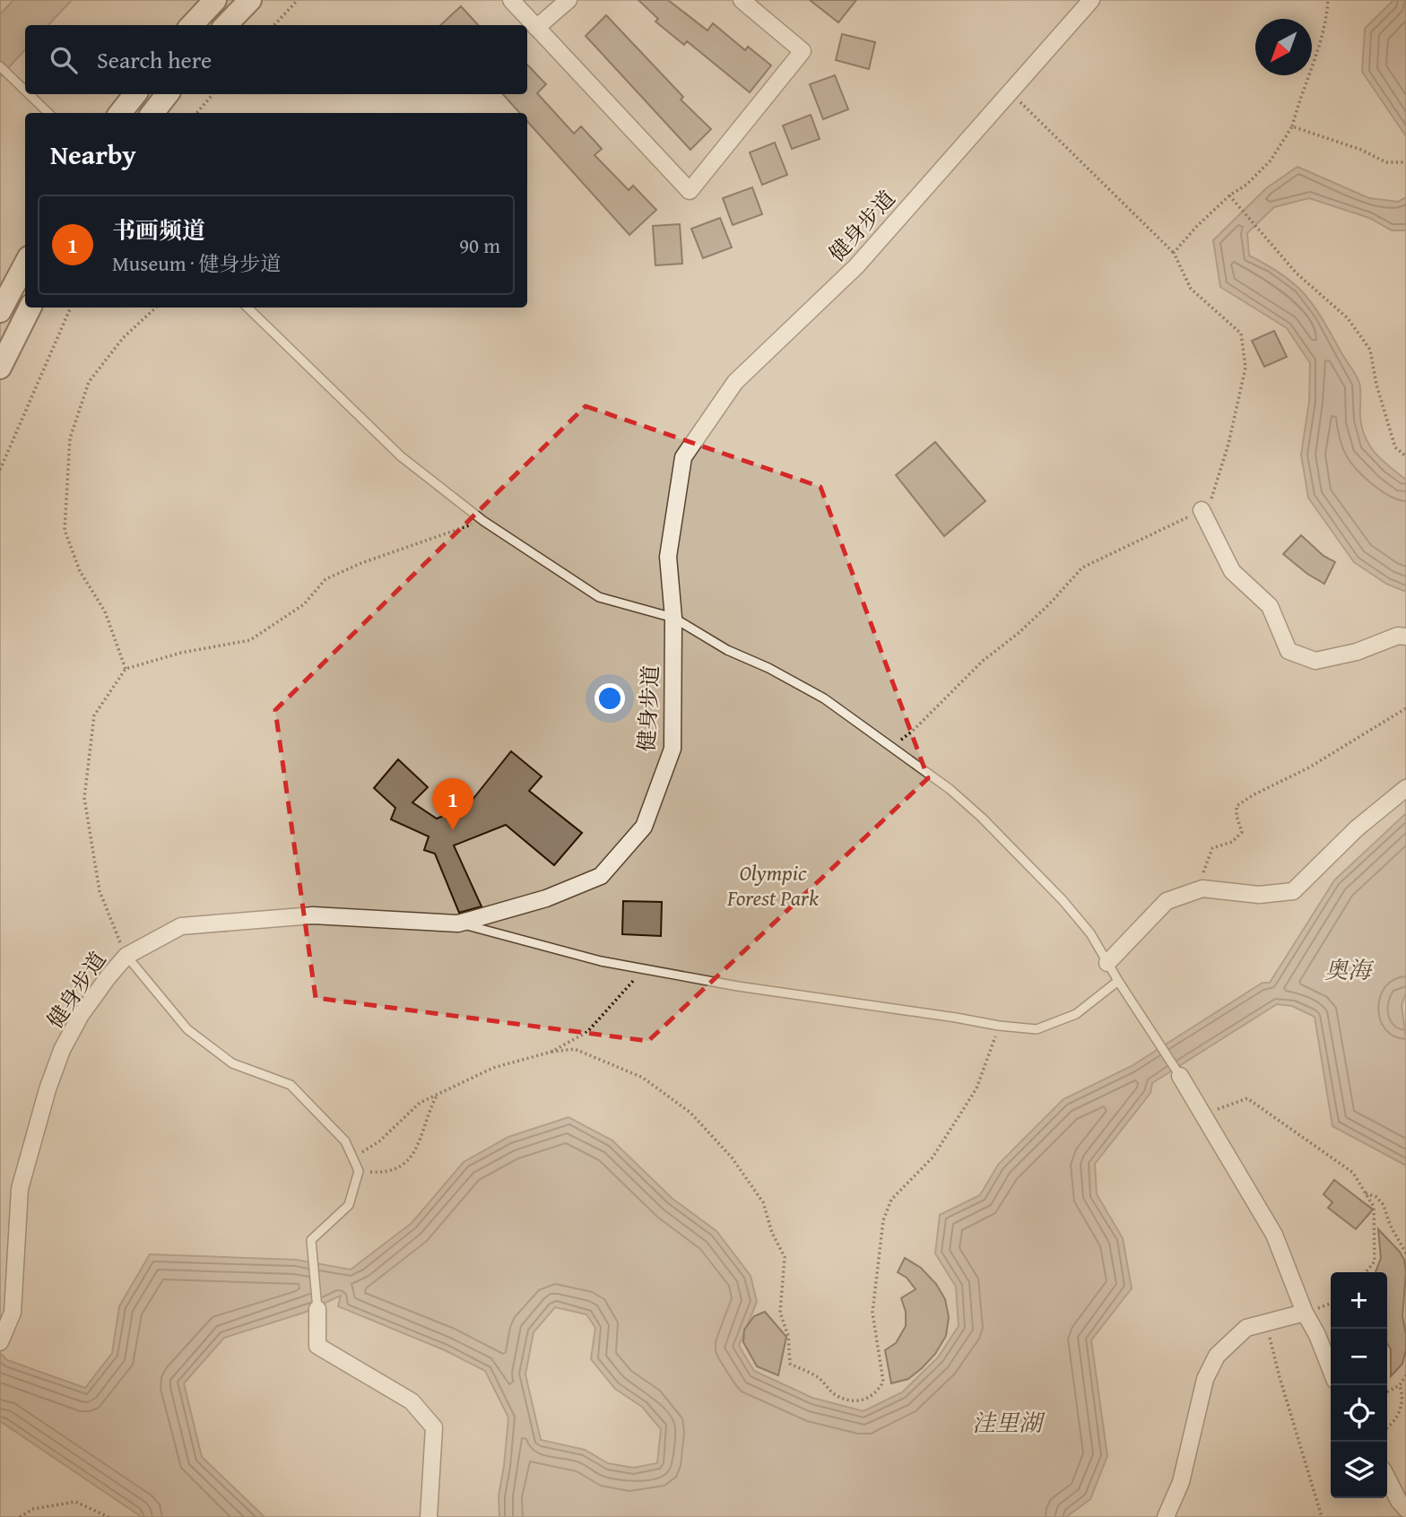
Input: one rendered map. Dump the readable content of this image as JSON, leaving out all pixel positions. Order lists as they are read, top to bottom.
{
  "streets": {
    "street": ["健身步道"]
  },
  "water": ["奥海", "洼里湖"],
  "parks": ["Olympic Forest Park"],
  "north": "bottom left",
  "page": {
    "search": "Search here",
    "heading": "Nearby",
    "list": [
      {
        "mark": "1",
        "name": "书画频道",
        "note": "Museum · 健身步道",
        "value": "90 m"
      }
    ],
    "pins": "1",
    "map_buttons": ["+", "−"]
  }
}
